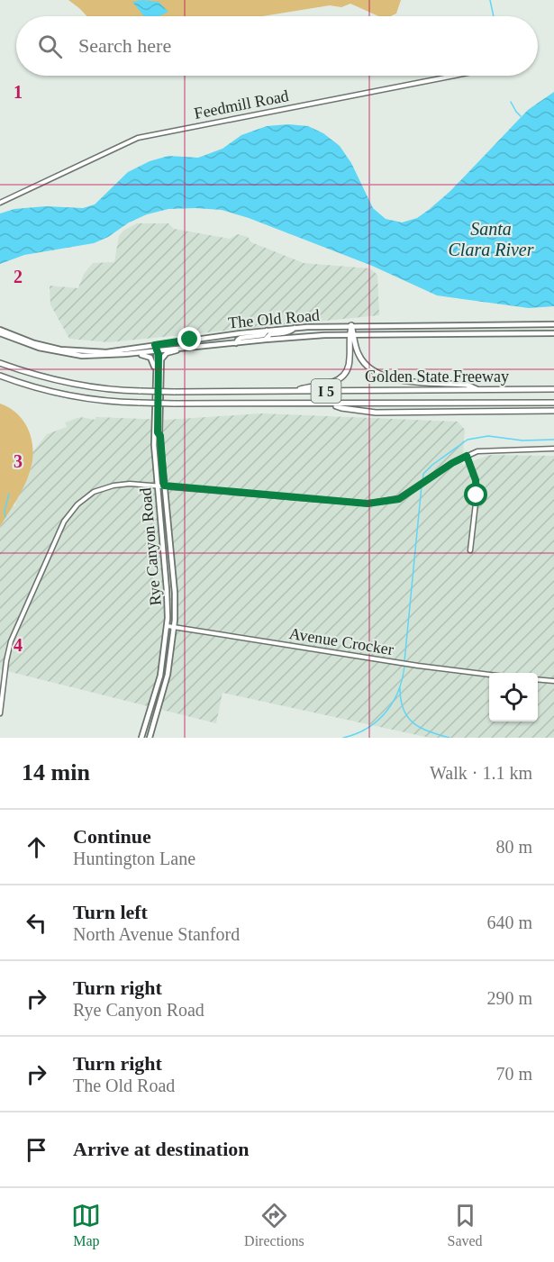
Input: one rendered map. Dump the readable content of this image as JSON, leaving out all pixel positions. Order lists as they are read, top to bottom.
{
  "streets": {
    "highway": ["Golden State Freeway", "I 5"],
    "main road": ["The Old Road", "Rye Canyon Road"],
    "street": ["Feedmill Road", "Avenue Crocker"]
  },
  "crossings": [
    ["The Old Road", "Rye Canyon Road"],
    ["Rye Canyon Road", "Avenue Crocker"]
  ],
  "water": ["Santa Clara River"],
  "page": {
    "search": "Search here",
    "heading": ["14 min", "Walk · 1.1 km"],
    "list": [
      ["Continue", "Huntington Lane", "80 m"],
      ["Turn left", "North Avenue Stanford", "640 m"],
      ["Turn right", "Rye Canyon Road", "290 m"],
      ["Turn right", "The Old Road", "70 m"],
      "Arrive at destination"
    ],
    "nav": ["Map", "Directions", "Saved"]
  },
  "grid": {
    "rows": [
      "1",
      "2",
      "3",
      "4"
    ]
  }
}
